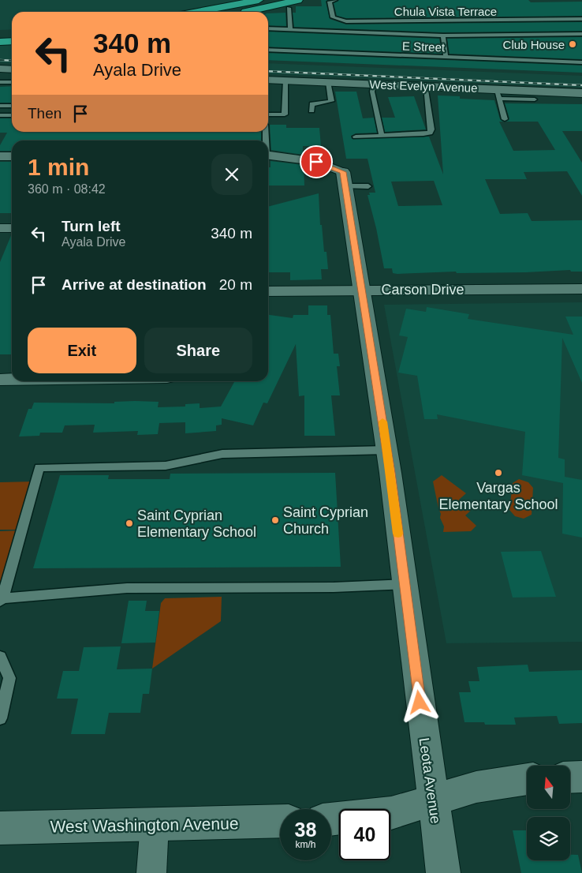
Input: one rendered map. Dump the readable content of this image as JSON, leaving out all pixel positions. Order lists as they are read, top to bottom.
{
  "streets": {
    "street": [
      "West Evelyn Avenue",
      "Carson Drive",
      "Leota Avenue",
      "West Washington Avenue"
    ],
    "lane": ["Chula Vista Terrace", "E Street"]
  },
  "crossings": [
    ["Carson Drive", "Leota Avenue"]
  ],
  "places": [
    "Club House",
    "Vargas Elementary School",
    "Saint Cyprian Church",
    "Saint Cyprian Elementary School"
  ],
  "north": "top",
  "page": {
    "turn": ["340 m", "Ayala Drive"],
    "then": "Then",
    "heading": ["1 min", "360 m · 08:42"],
    "list": [
      {
        "name": "Turn left",
        "note": "Ayala Drive",
        "value": "340 m"
      },
      {
        "name": "Arrive at destination",
        "value": "20 m"
      }
    ],
    "buttons": ["Exit", "Share"],
    "speed": "38 km/h",
    "limit": "40"
  }
}
